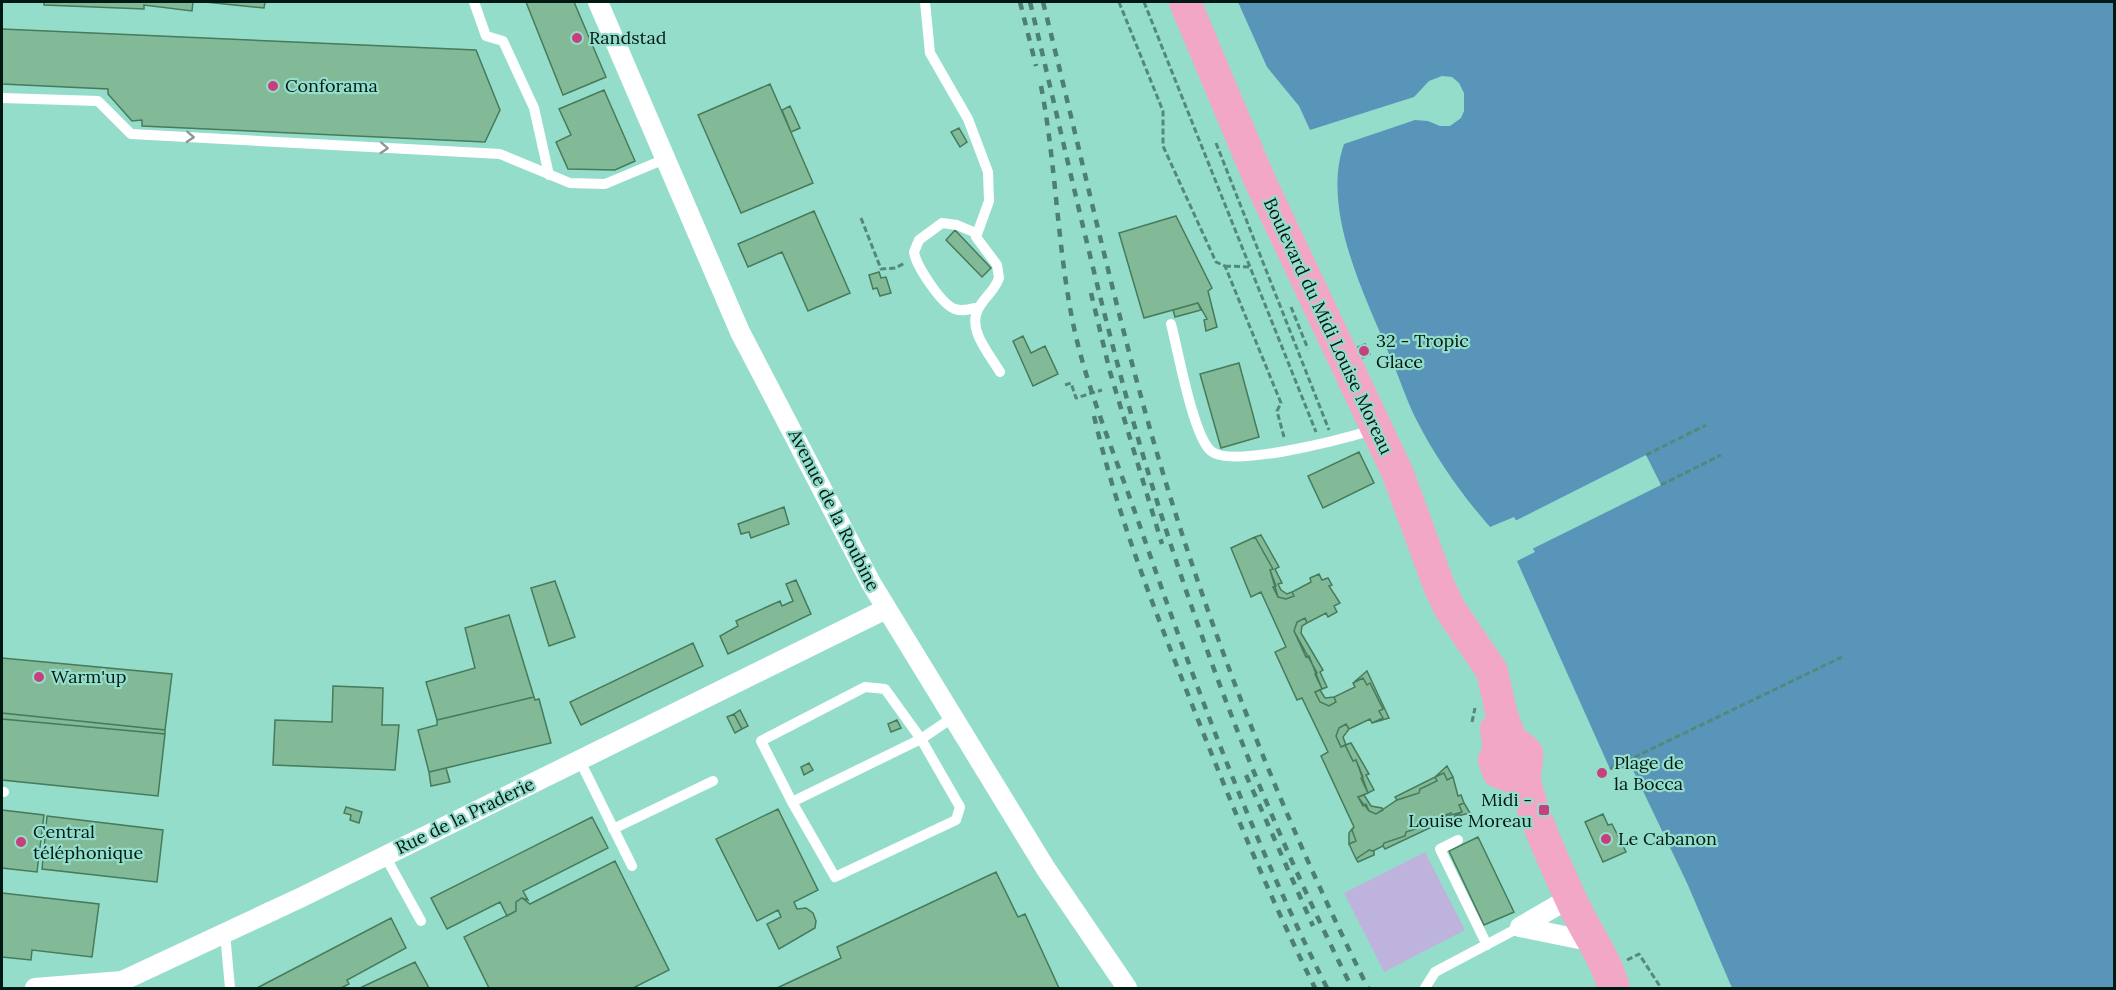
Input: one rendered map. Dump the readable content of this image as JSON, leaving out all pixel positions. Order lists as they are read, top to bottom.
{
  "streets": {
    "main road": ["Boulevard du Midi Louise Moreau"],
    "street": ["Avenue de la Roubine", "Rue de la Praderie"]
  },
  "crossings": [
    ["Avenue de la Roubine", "Rue de la Praderie"]
  ],
  "places": {
    "other": [
      "Randstad",
      "Conforama",
      "32 - Tropic Glace",
      "Warm'up",
      "Plage de la Bocca",
      "Le Cabanon",
      "Central téléphonique"
    ],
    "transit": ["Midi - Louise Moreau"]
  }
}
